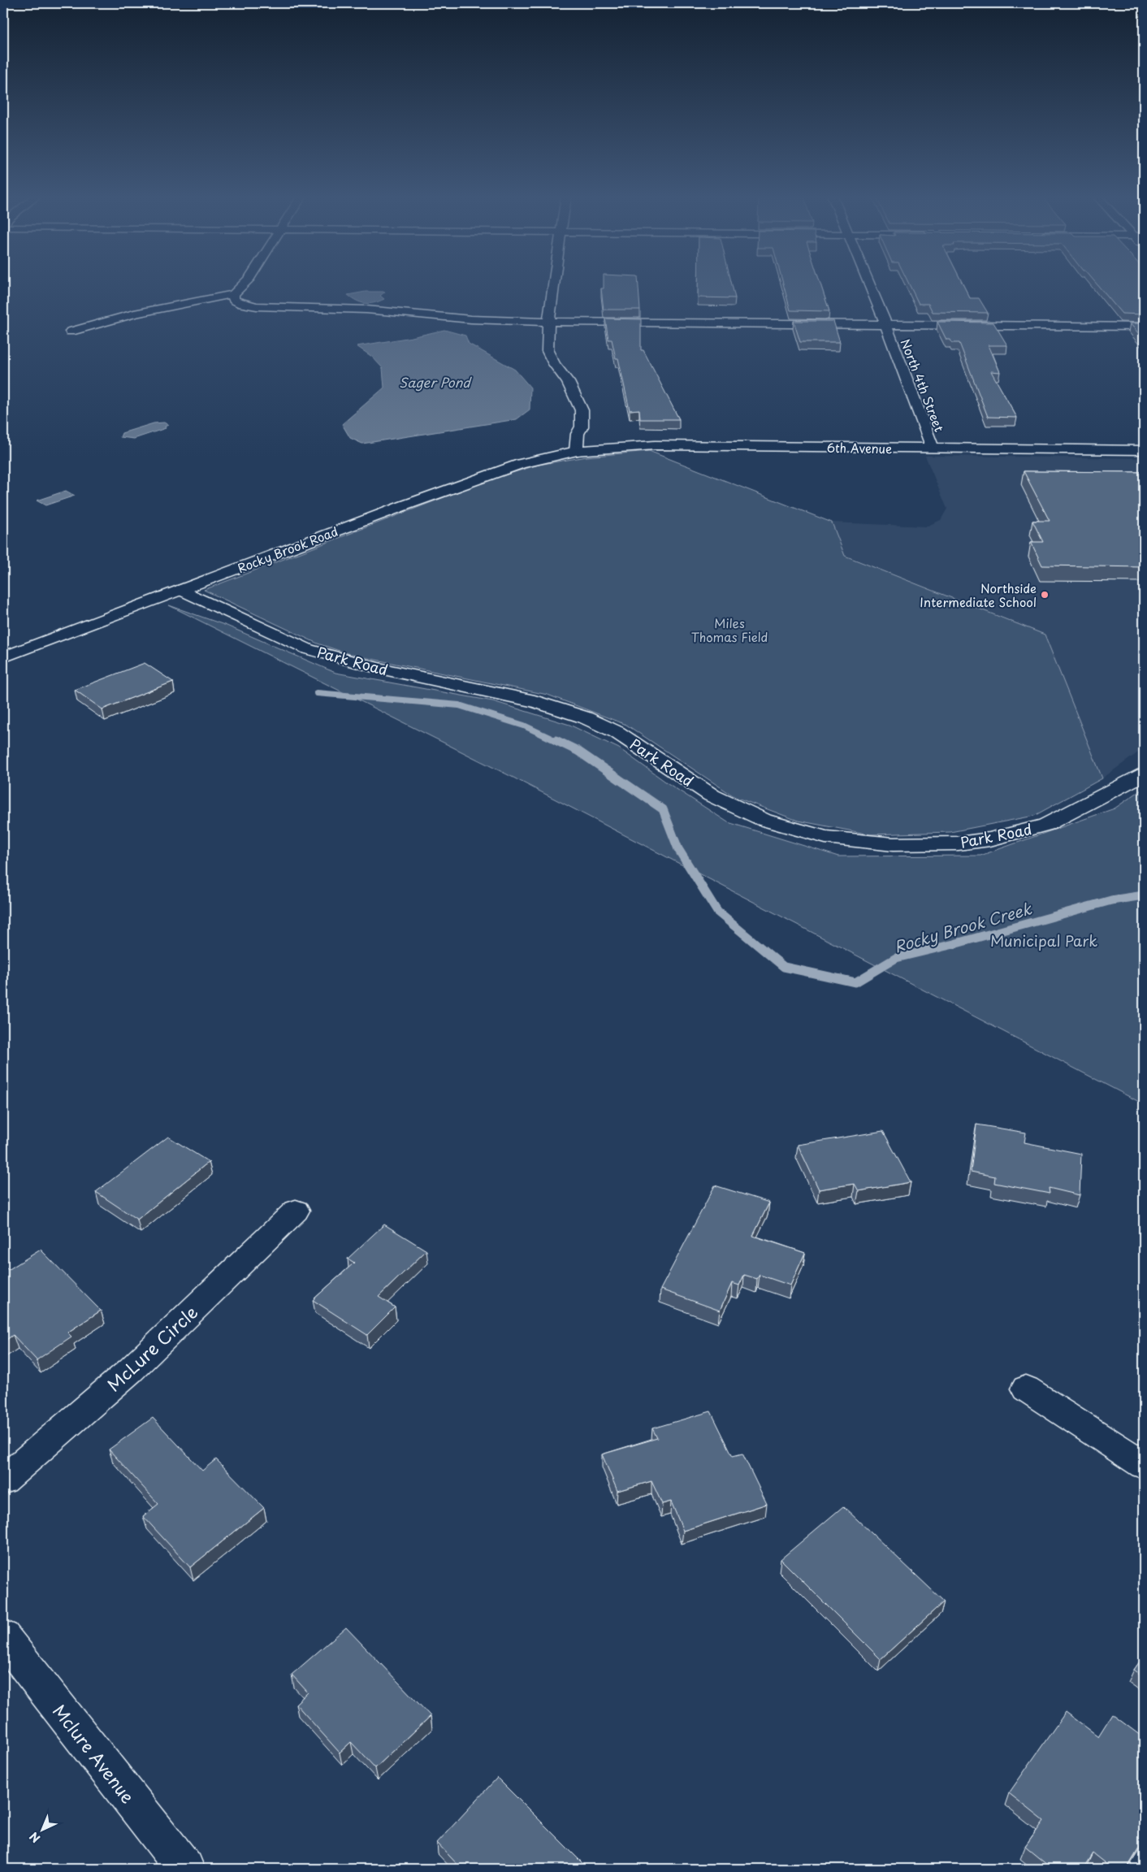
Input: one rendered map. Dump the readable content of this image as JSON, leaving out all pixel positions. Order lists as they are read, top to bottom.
{
  "streets": {
    "street": [
      "North 4th Street",
      "6th Avenue",
      "Rocky Brook Road",
      "Park Road",
      "McLure Circle",
      "Mclure Avenue"
    ]
  },
  "crossings": [
    ["North 4th Street", "6th Avenue"],
    ["6th Avenue", "Rocky Brook Road"],
    ["Rocky Brook Road", "Park Road"]
  ],
  "water": ["Sager Pond", "Rocky Brook Creek"],
  "parks": ["Miles Thomas Field", "Municipal Park"],
  "places": ["Northside Intermediate School"],
  "north": "bottom left"
}
